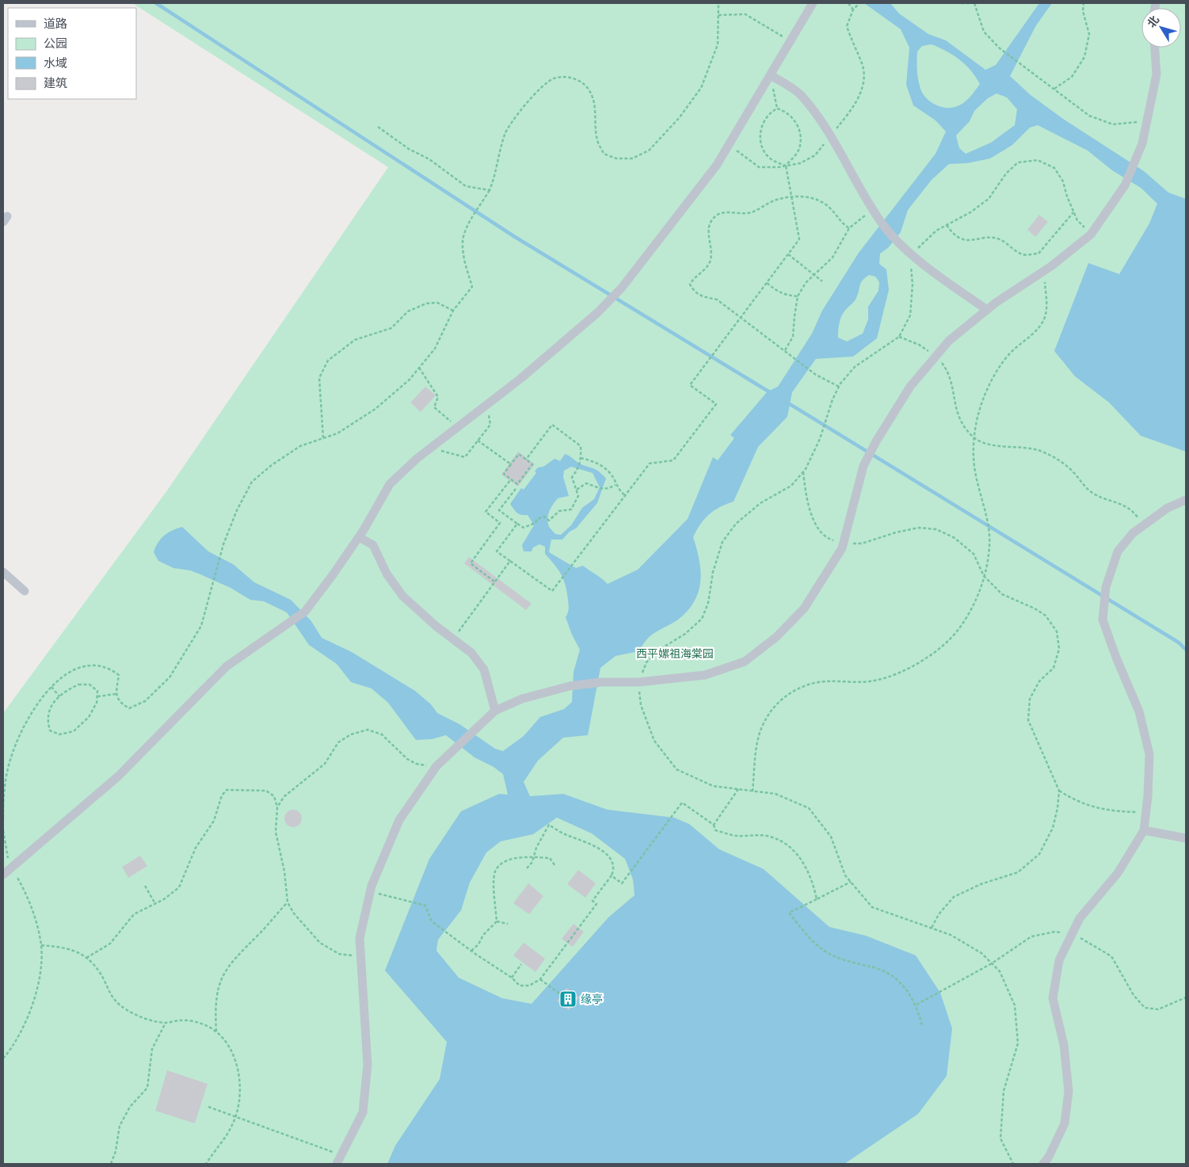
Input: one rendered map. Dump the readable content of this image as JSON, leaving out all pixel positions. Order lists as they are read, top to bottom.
{
  "parks": ["西平嫘祖海棠园"],
  "places": {
    "building": ["缘亭"]
  },
  "legend": [
    "道路",
    "公园",
    "水域",
    "建筑"
  ],
  "north": "top left"
}
